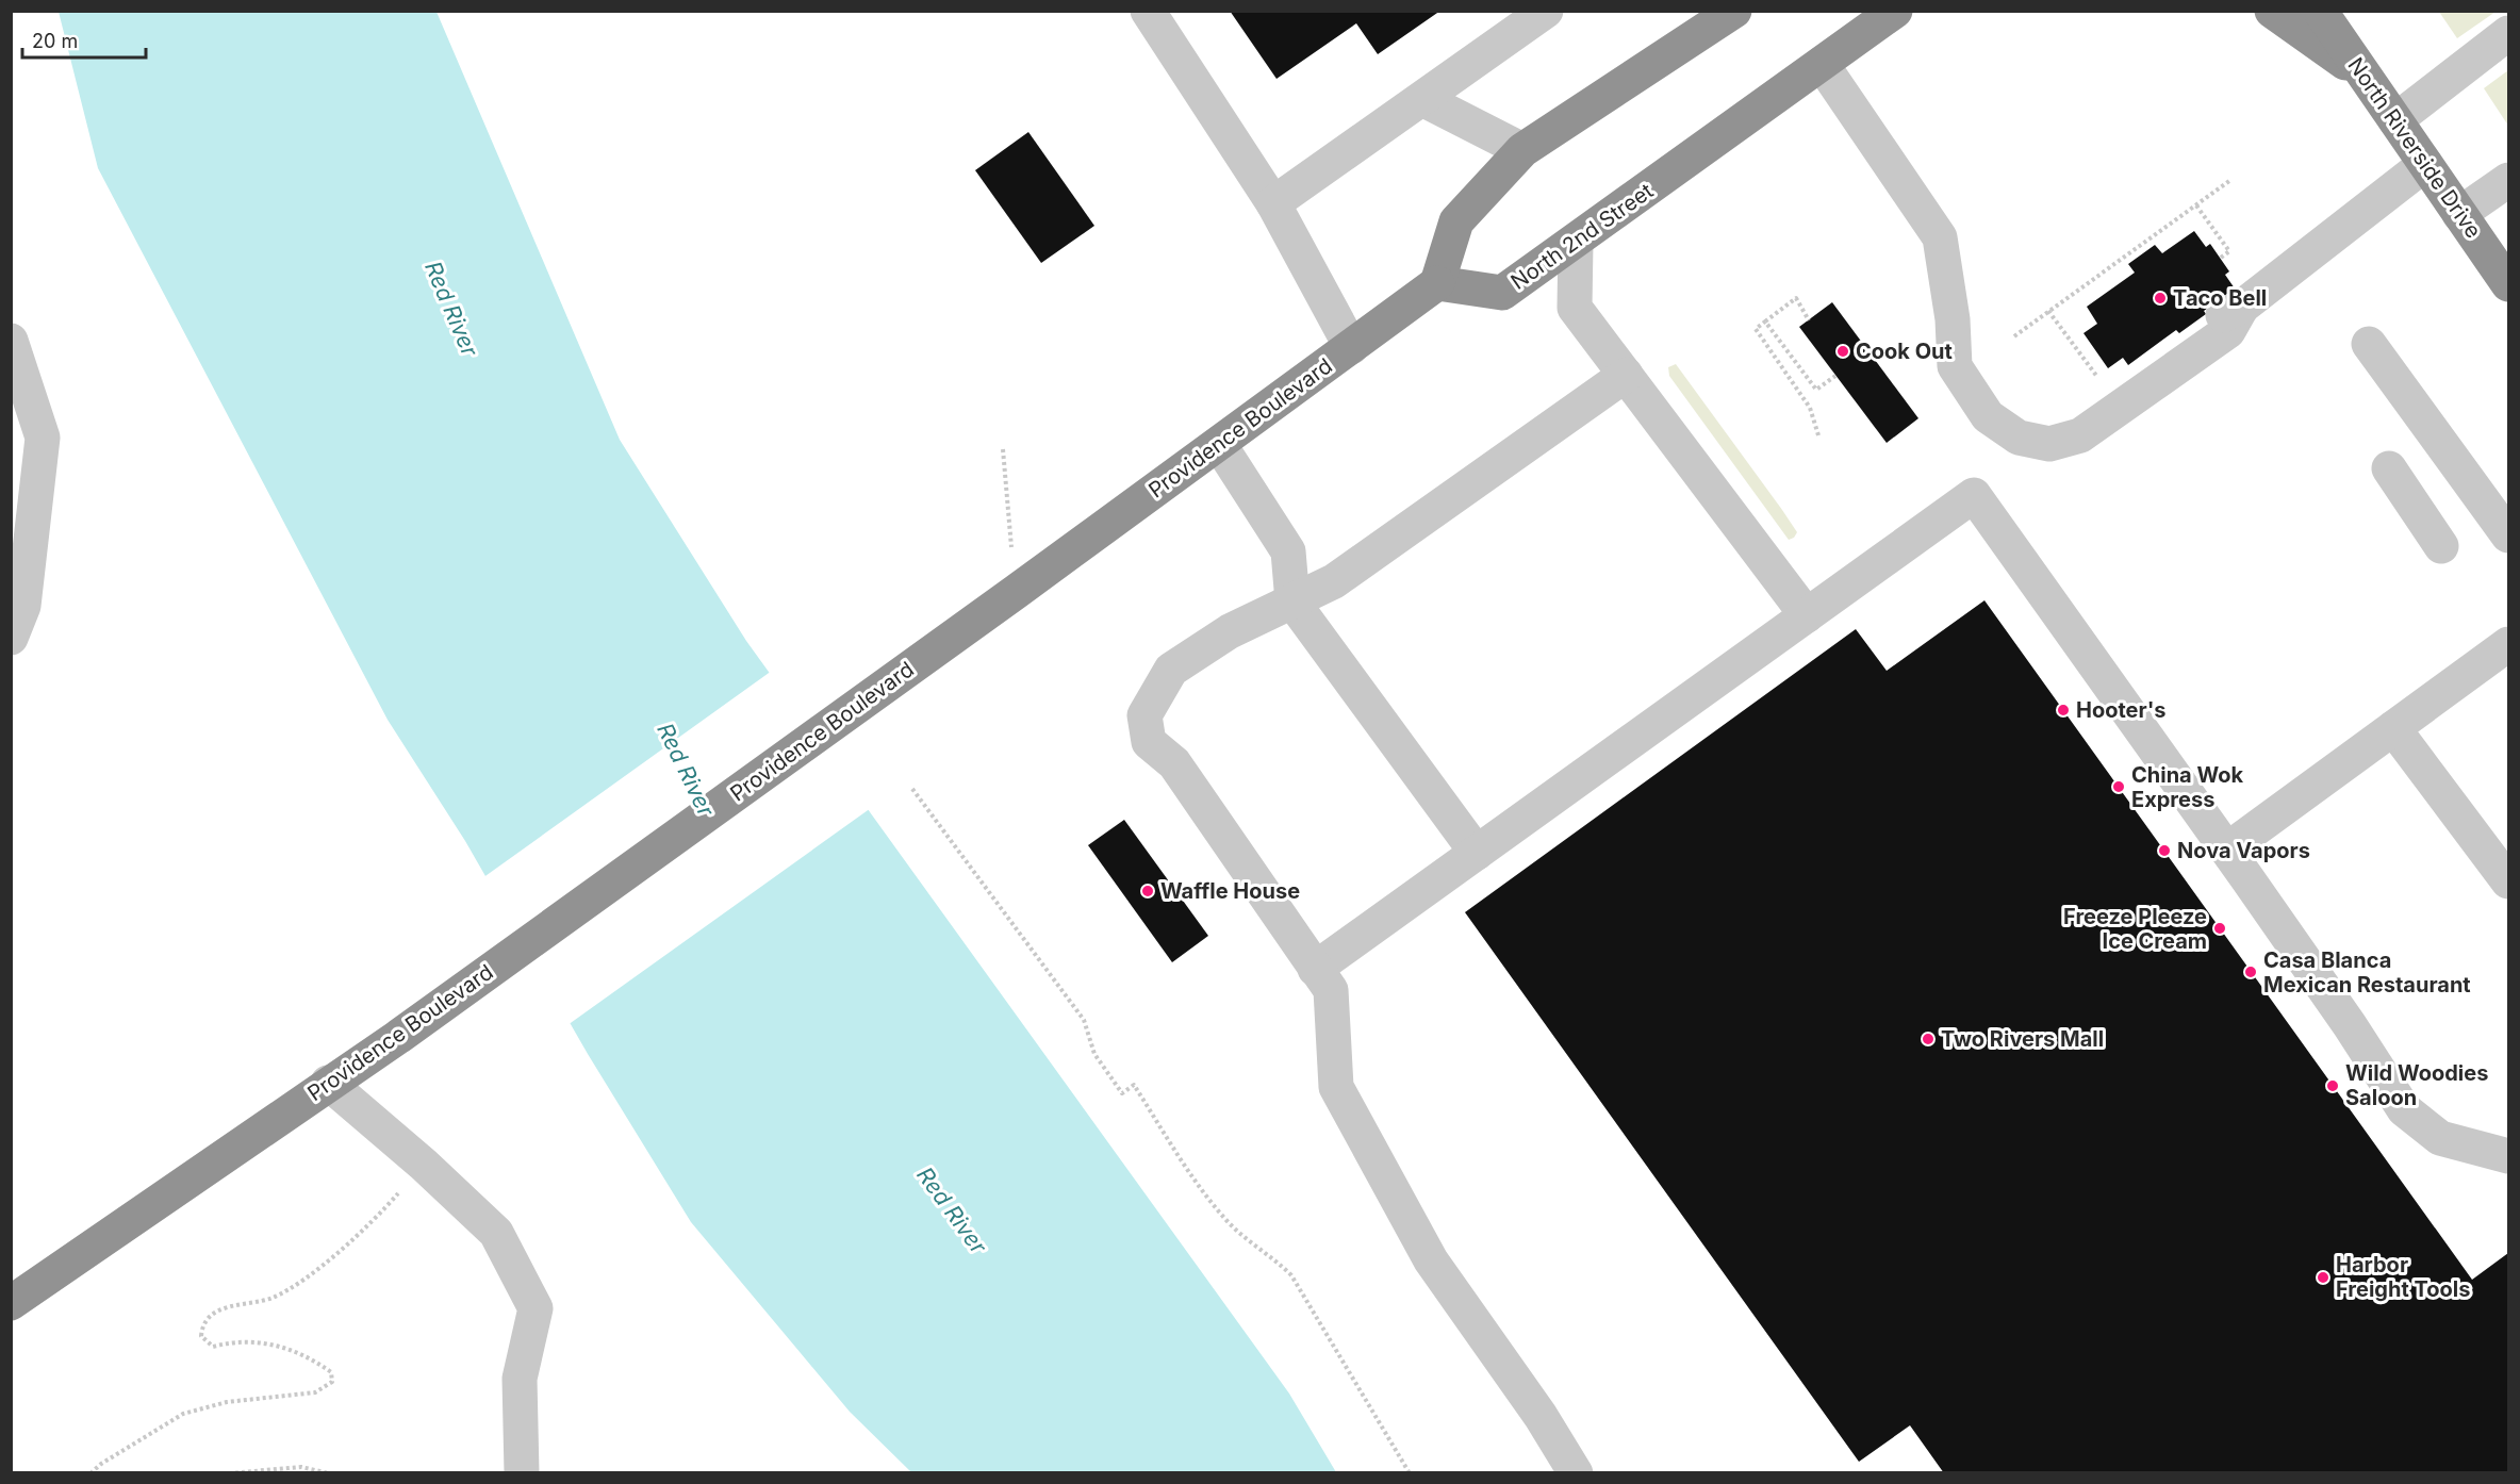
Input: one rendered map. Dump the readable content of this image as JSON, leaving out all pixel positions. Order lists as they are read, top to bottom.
{
  "streets": {
    "highway": ["North Riverside Drive", "North 2nd Street", "Providence Boulevard"]
  },
  "crossings": [
    ["North 2nd Street", "Providence Boulevard"]
  ],
  "water": ["Red River"],
  "places": [
    "Taco Bell",
    "Cook Out",
    "Hooter's",
    "China Wok Express",
    "Nova Vapors",
    "Waffle House",
    "Freeze Pleeze Ice Cream",
    "Casa Blanca Mexican Restaurant",
    "Two Rivers Mall",
    "Wild Woodies Saloon",
    "Harbor Freight Tools"
  ],
  "scale_bar": "20 m"
}
